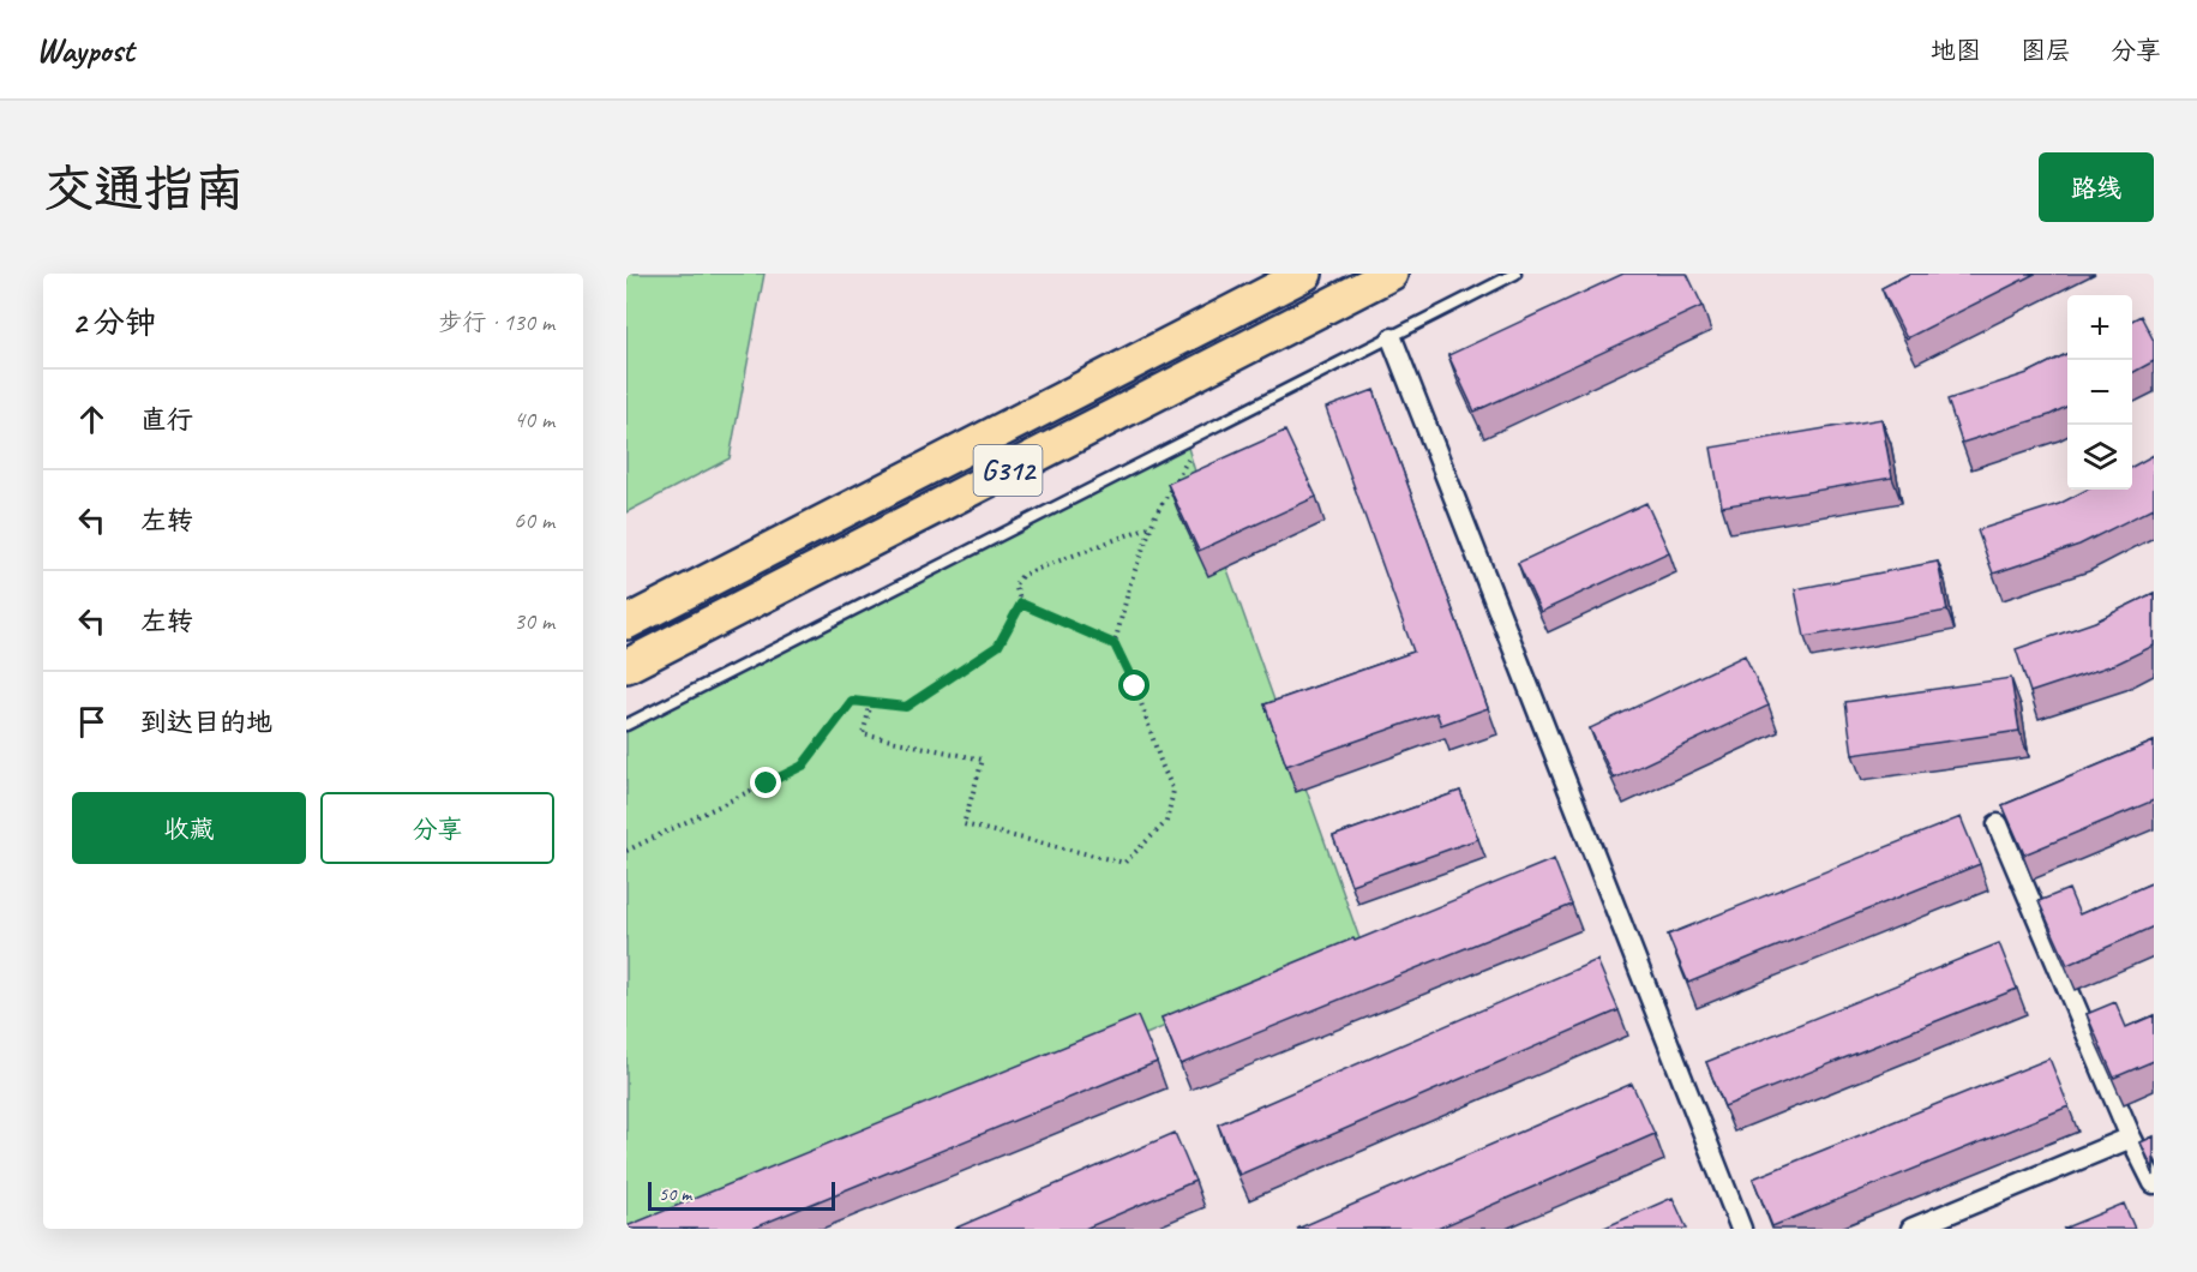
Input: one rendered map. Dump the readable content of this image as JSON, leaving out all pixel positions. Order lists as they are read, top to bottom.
{
  "streets": {
    "highway": ["G312"]
  },
  "scale_bar": "50 m",
  "page": {
    "header": "Waypost",
    "nav": ["地图", "图层", "分享"],
    "buttons": [
      "路线",
      ["收藏", "分享"]
    ],
    "title": "交通指南",
    "heading": ["2 分钟", "步行 · 130 m"],
    "map_buttons": ["+", "−"],
    "list": [
      ["直行", "40 m"],
      ["左转", "60 m"],
      ["左转", "30 m"],
      "到达目的地"
    ],
    "scale": "50 m"
  }
}
